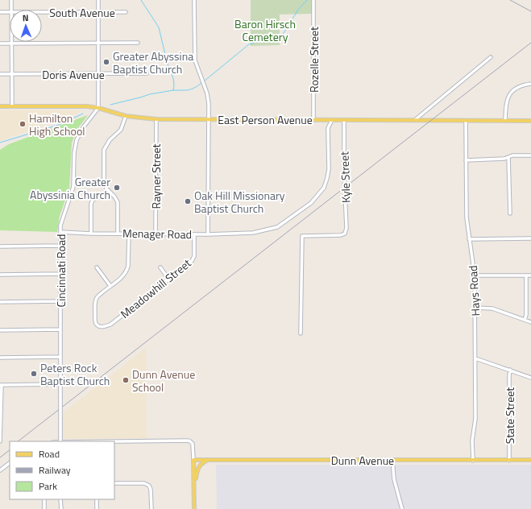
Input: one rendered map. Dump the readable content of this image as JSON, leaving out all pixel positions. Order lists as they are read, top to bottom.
{
  "streets": {
    "main road": ["East Person Avenue", "Dunn Avenue"],
    "street": [
      "South Avenue",
      "Rozelle Street",
      "Doris Avenue",
      "Rayner Street",
      "Kyle Street",
      "Menager Road",
      "Cincinnati Road",
      "Meadowhill Street",
      "Hays Road",
      "State Street"
    ]
  },
  "crossings": [
    ["Rozelle Street", "East Person Avenue"],
    ["East Person Avenue", "Rayner Street"],
    ["East Person Avenue", "Kyle Street"],
    ["East Person Avenue", "Menager Road"],
    ["East Person Avenue", "Cincinnati Road"],
    ["East Person Avenue", "Hays Road"],
    ["Rayner Street", "Menager Road"],
    ["Menager Road", "Cincinnati Road"],
    ["Menager Road", "Meadowhill Street"],
    ["Hays Road", "Dunn Avenue"],
    ["State Street", "Dunn Avenue"]
  ],
  "parks": ["Baron Hirsch Cemetery"],
  "places": [
    "Greater Abyssina Baptist Church",
    "Hamilton High School",
    "Greater Abyssinia Church",
    "Oak Hill Missionary Baptist Church",
    "Peters Rock Baptist Church",
    "Dunn Avenue School"
  ],
  "legend": ["Road", "Railway", "Park"],
  "north": "top"
}
